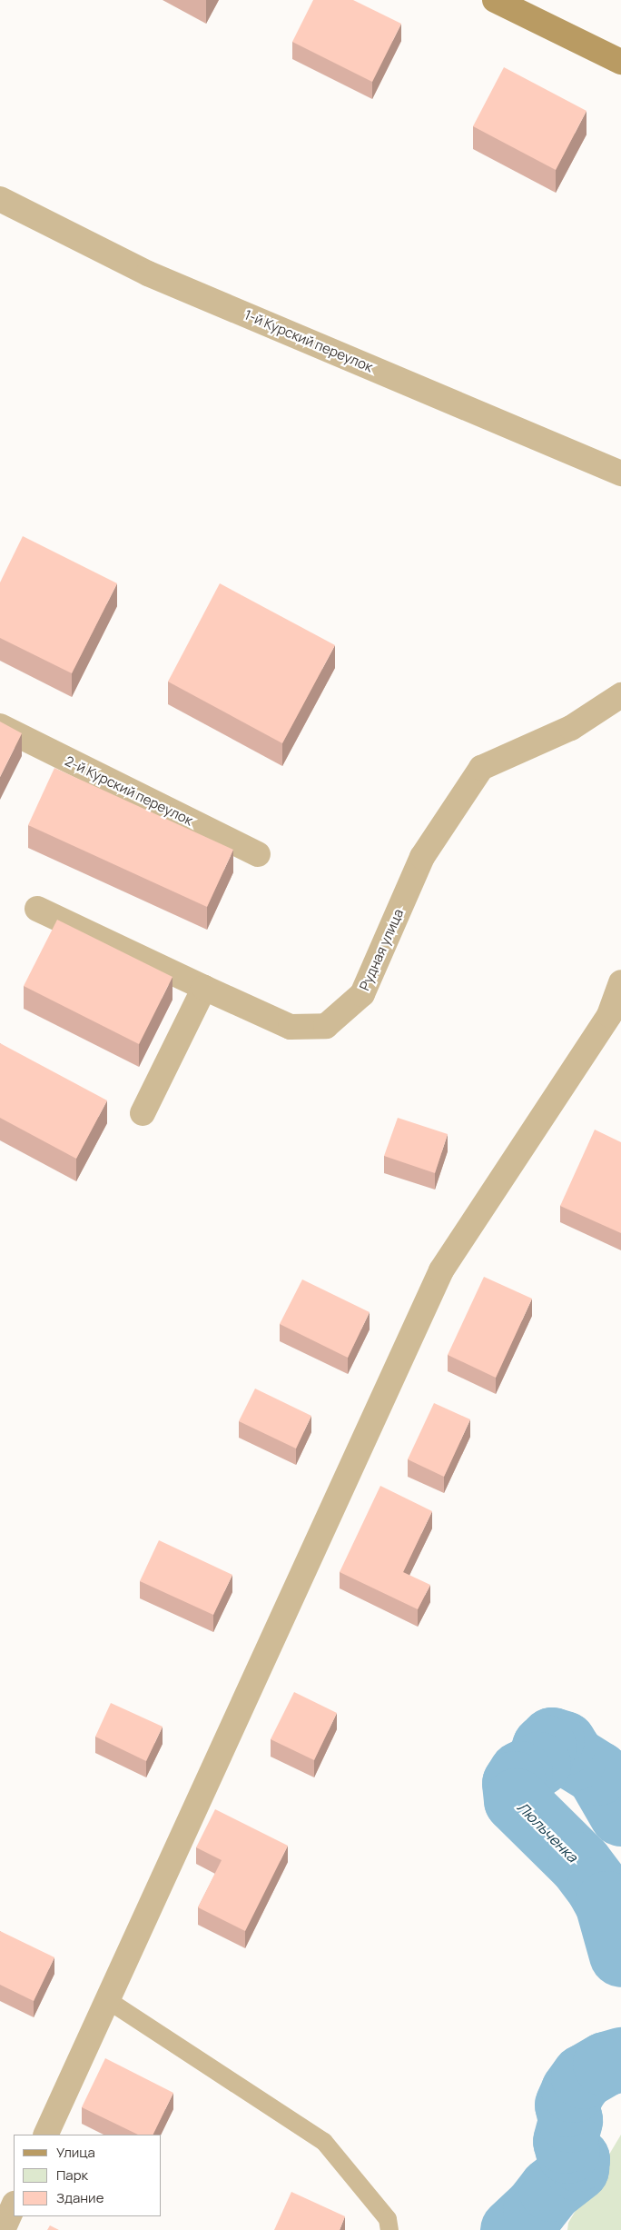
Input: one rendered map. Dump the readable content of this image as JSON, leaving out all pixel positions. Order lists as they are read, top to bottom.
{
  "streets": {
    "street": ["1-й Курский переулок", "2-й Курский переулок", "Рудная улица"]
  },
  "water": ["Люльченка"],
  "legend": ["Улица", "Парк", "Здание"]
}
